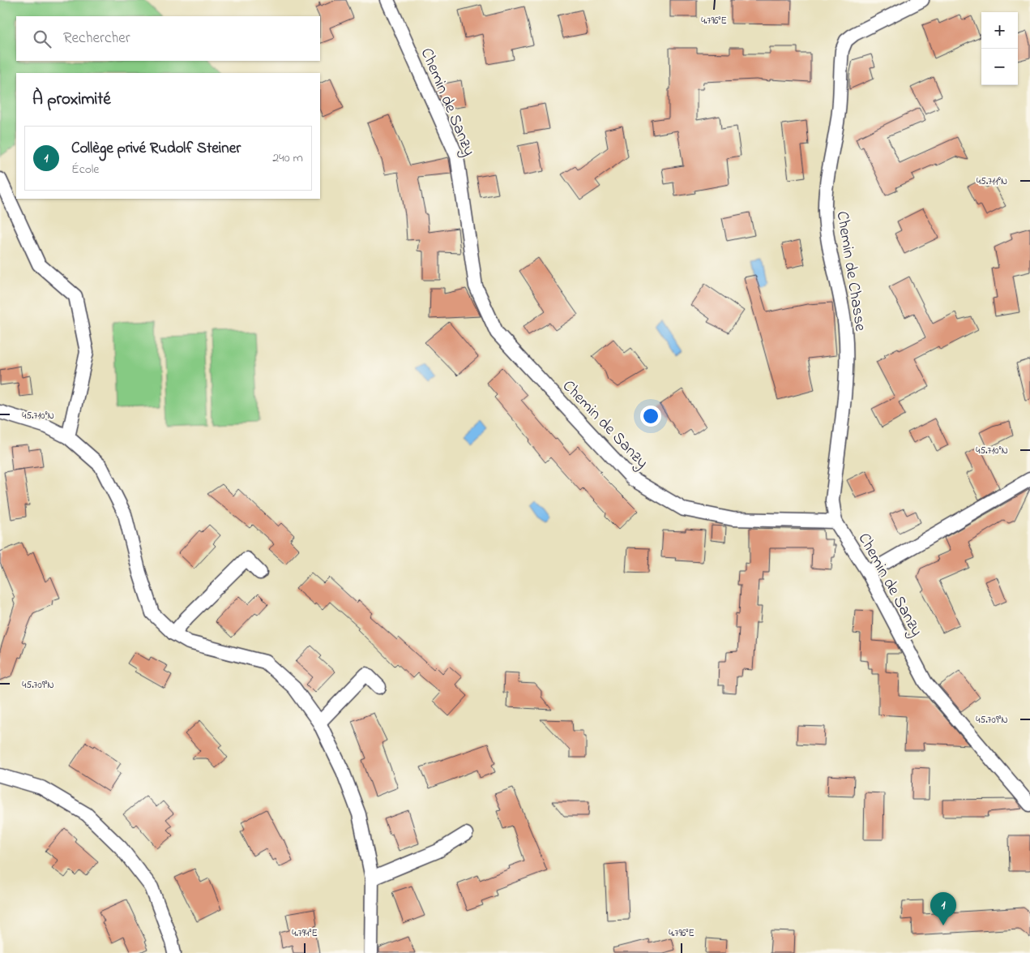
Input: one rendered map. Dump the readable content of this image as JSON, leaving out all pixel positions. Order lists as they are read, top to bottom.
{
  "streets": {
    "street": ["Chemin de Sanzy", "Chemin de Chasse"]
  },
  "crossings": [
    ["Chemin de Sanzy", "Chemin de Chasse"]
  ],
  "page": {
    "map_buttons": ["+", "−"],
    "search": "Rechercher",
    "heading": "À proximité",
    "list": [
      {
        "mark": "1",
        "name": "Collège privé Rudolf Steiner",
        "note": "École",
        "value": "240 m"
      }
    ],
    "pins": "1"
  },
  "coordinates": [
    "4.796°E",
    "45.711°N",
    "45.710°N",
    "45.709°N",
    "4.794°E"
  ]
}
